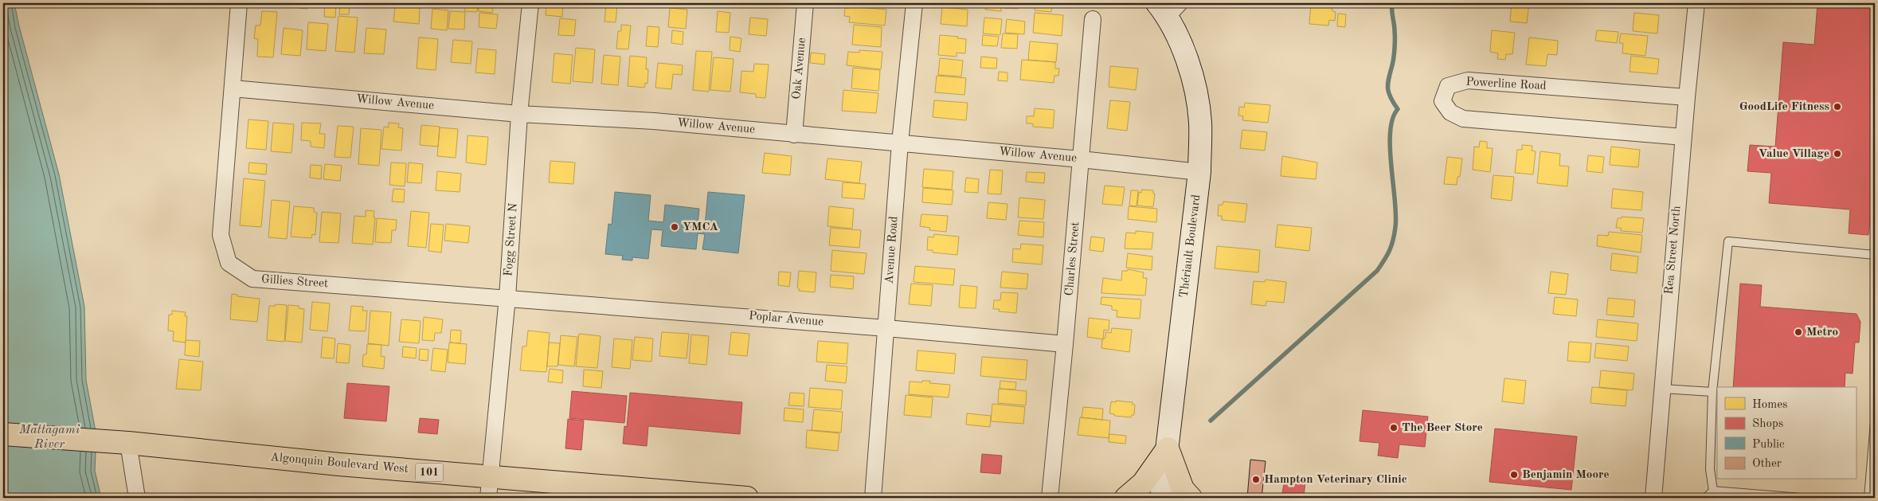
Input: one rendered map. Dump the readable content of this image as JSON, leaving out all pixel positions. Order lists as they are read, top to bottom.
{
  "streets": {
    "main road": ["Thériault Boulevard", "Algonquin Boulevard West", "101"],
    "street": [
      "Oak Avenue",
      "Powerline Road",
      "Willow Avenue",
      "Fogg Street N",
      "Avenue Road",
      "Rea Street North",
      "Charles Street",
      "Gillies Street",
      "Poplar Avenue"
    ]
  },
  "crossings": [
    ["Oak Avenue", "Willow Avenue"],
    ["Powerline Road", "Rea Street North"],
    ["Willow Avenue", "Fogg Street N"],
    ["Willow Avenue", "Thériault Boulevard"],
    ["Willow Avenue", "Avenue Road"],
    ["Willow Avenue", "Charles Street"],
    ["Willow Avenue", "Gillies Street"],
    ["Fogg Street N", "Gillies Street"],
    ["Fogg Street N", "Poplar Avenue"],
    ["Fogg Street N", "Algonquin Boulevard West"],
    ["Avenue Road", "Poplar Avenue"],
    ["Charles Street", "Poplar Avenue"],
    ["Gillies Street", "Poplar Avenue"]
  ],
  "water": ["Mattagami River"],
  "places": [
    "GoodLife Fitness",
    "Value Village",
    "YMCA",
    "Metro",
    "The Beer Store",
    "Benjamin Moore",
    "Hampton Veterinary Clinic"
  ],
  "legend": [
    "Homes",
    "Shops",
    "Public",
    "Other"
  ]
}
